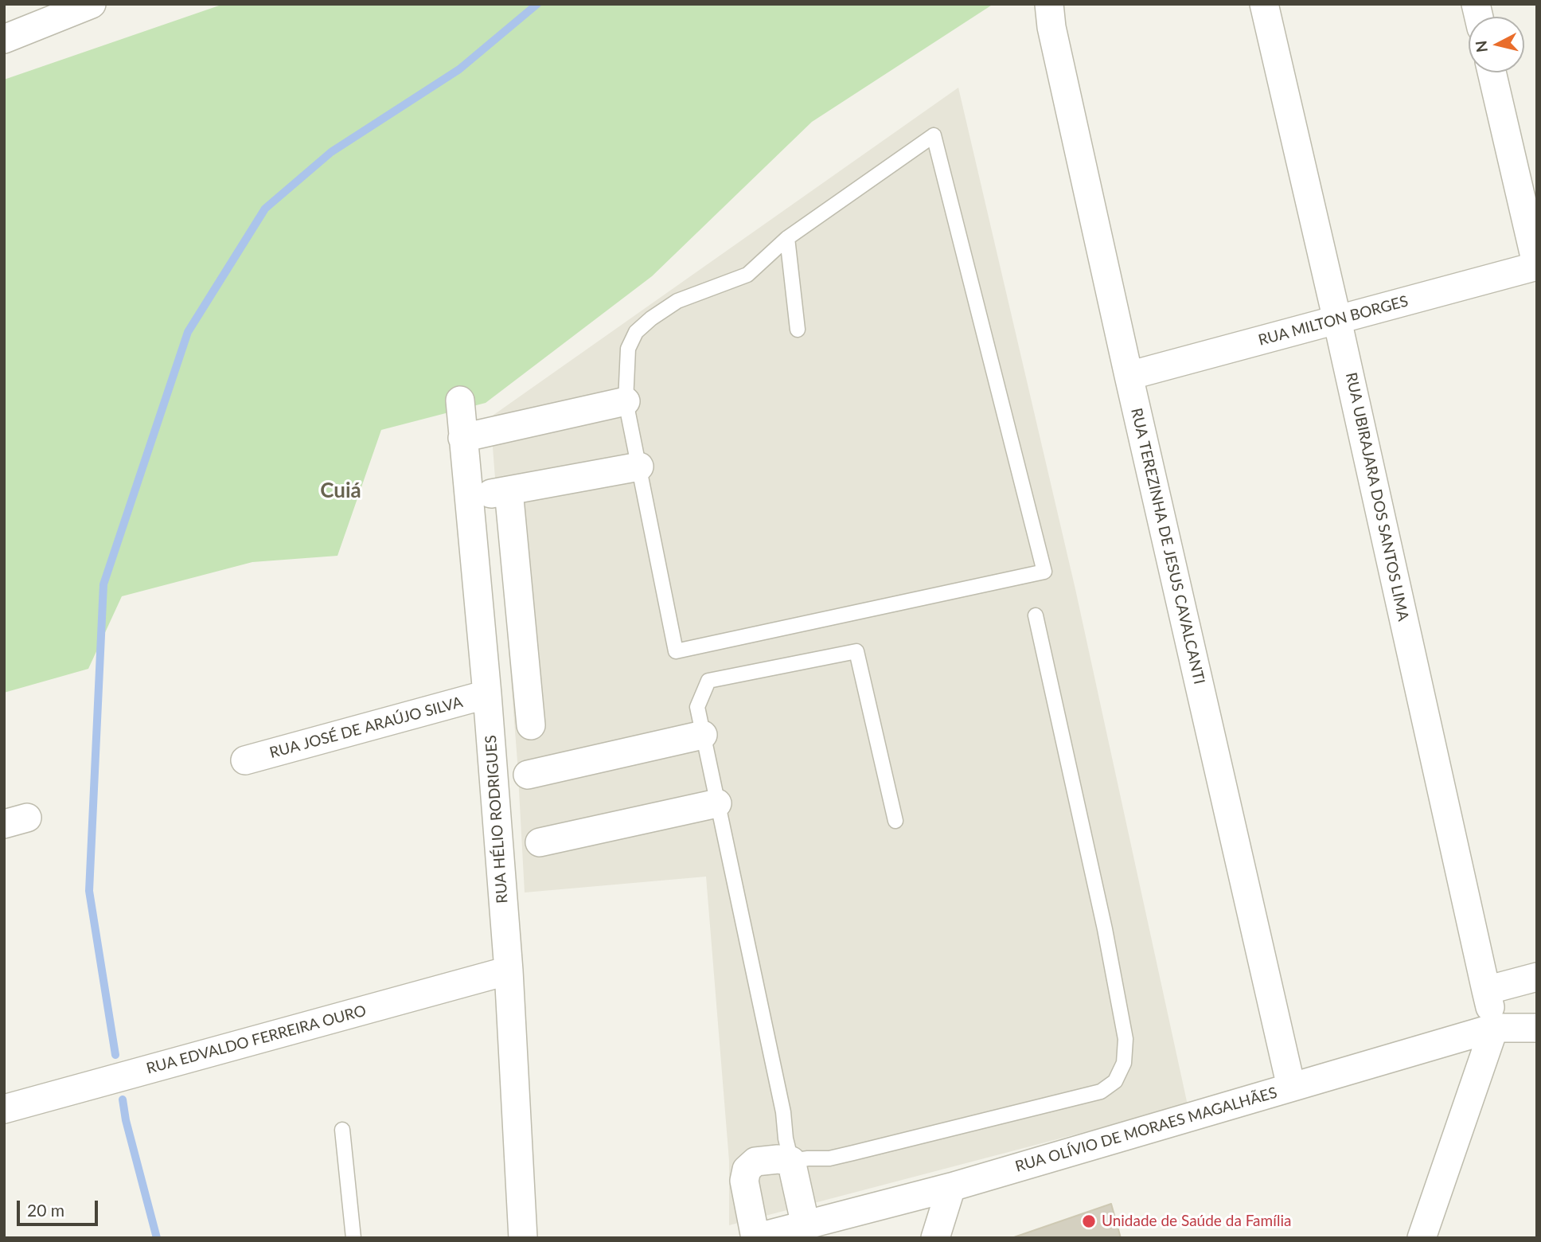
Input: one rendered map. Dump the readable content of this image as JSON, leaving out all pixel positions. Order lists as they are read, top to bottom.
{
  "streets": {
    "street": [
      "RUA MILTON BORGES",
      "RUA UBIRAJARA DOS SANTOS LIMA",
      "RUA TEREZINHA DE JESUS CAVALCANTI",
      "RUA JOSÉ DE ARAÚJO SILVA",
      "RUA HÉLIO RODRIGUES",
      "RUA EDVALDO FERREIRA OURO",
      "RUA OLÍVIO DE MORAES MAGALHÃES"
    ]
  },
  "crossings": [
    ["RUA MILTON BORGES", "RUA UBIRAJARA DOS SANTOS LIMA"],
    ["RUA MILTON BORGES", "RUA TEREZINHA DE JESUS CAVALCANTI"],
    ["RUA UBIRAJARA DOS SANTOS LIMA", "RUA OLÍVIO DE MORAES MAGALHÃES"],
    ["RUA TEREZINHA DE JESUS CAVALCANTI", "RUA OLÍVIO DE MORAES MAGALHÃES"],
    ["RUA JOSÉ DE ARAÚJO SILVA", "RUA HÉLIO RODRIGUES"],
    ["RUA HÉLIO RODRIGUES", "RUA EDVALDO FERREIRA OURO"]
  ],
  "districts": ["Cuiá"],
  "places": ["Unidade de Saúde da Família"],
  "scale_bar": "20 m",
  "north": "left"
}
